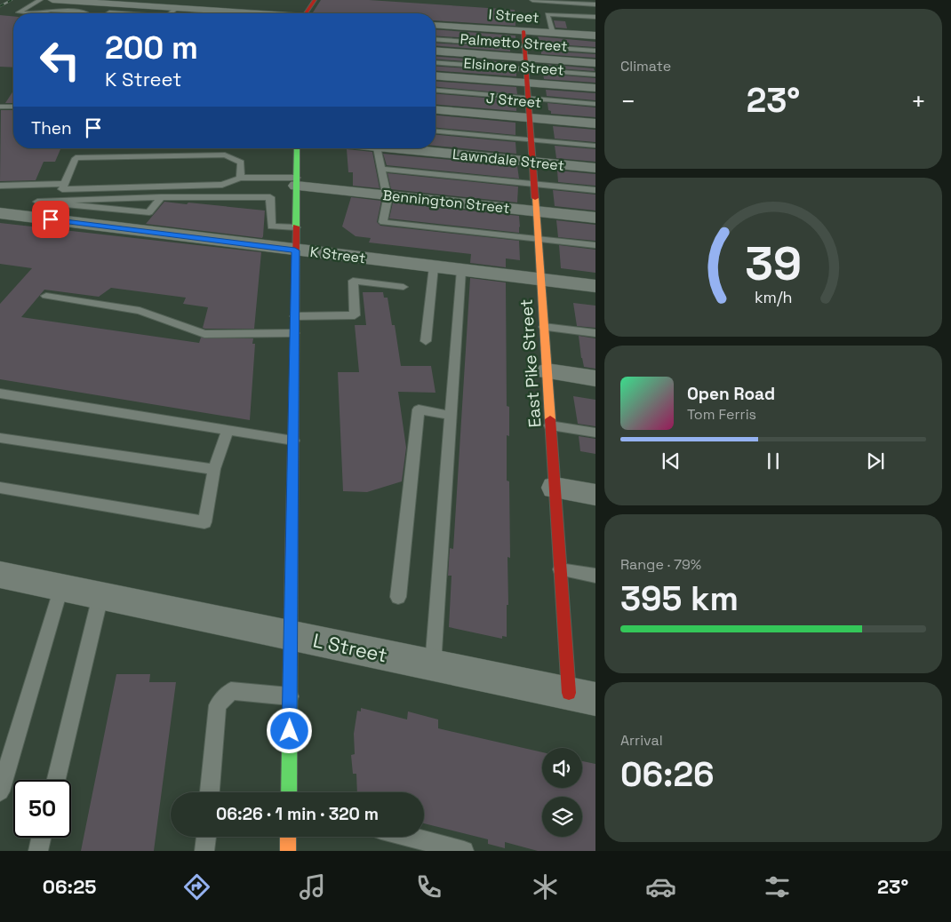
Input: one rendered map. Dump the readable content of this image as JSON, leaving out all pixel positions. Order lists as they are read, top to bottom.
{
  "streets": {
    "street": [
      "I Street",
      "Palmetto Street",
      "Elsinore Street",
      "J Street",
      "Lawndale Street",
      "Bennington Street",
      "K Street",
      "East Pike Street",
      "L Street"
    ]
  },
  "crossings": [
    ["I Street", "East Pike Street"],
    ["Palmetto Street", "East Pike Street"],
    ["Elsinore Street", "East Pike Street"],
    ["J Street", "East Pike Street"],
    ["Lawndale Street", "East Pike Street"],
    ["Bennington Street", "East Pike Street"],
    ["K Street", "East Pike Street"],
    ["East Pike Street", "L Street"]
  ],
  "page": {
    "tile": [
      "Climate",
      ["Range · 79%", "395 km"],
      ["Arrival", "06:26"]
    ],
    "turn": ["200 m", "K Street"],
    "heat": ["−", "23°", "+"],
    "then": "Then",
    "song": ["Open Road", "Tom Ferris"],
    "limit": "50",
    "trip": "06:26 · 1 min · 320 m",
    "tabs": ["06:25", "23°"],
    "gauge": ["39", "km/h"]
  }
}
